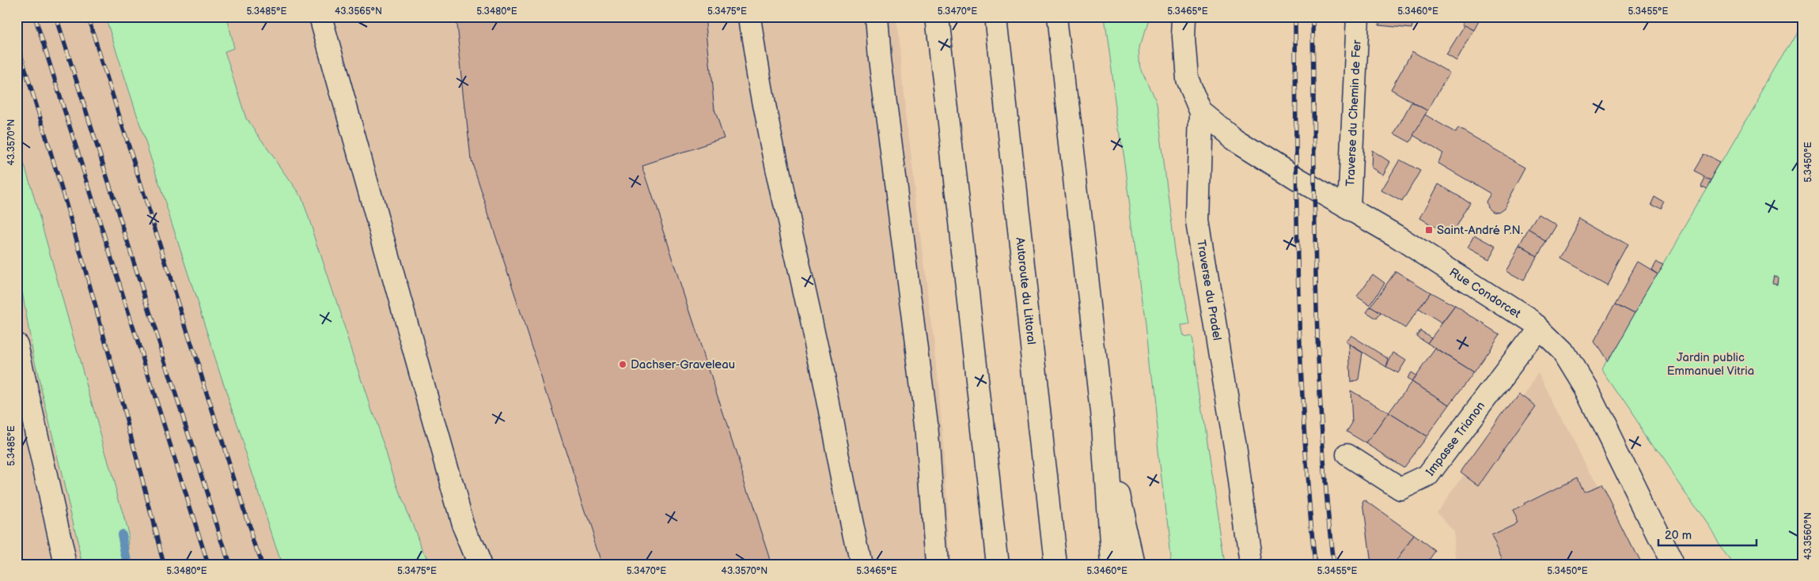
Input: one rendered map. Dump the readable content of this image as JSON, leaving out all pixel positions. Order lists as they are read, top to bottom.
{
  "streets": {
    "main road": [
      "Traverse du Chemin de Fer",
      "Autoroute du Littoral",
      "Traverse du Pradel",
      "Rue Condorcet",
      "Impasse Trianon"
    ]
  },
  "crossings": [
    ["Traverse du Chemin de Fer", "Rue Condorcet"],
    ["Traverse du Pradel", "Rue Condorcet"],
    ["Rue Condorcet", "Impasse Trianon"]
  ],
  "parks": ["Jardin public Emmanuel Vitria"],
  "places": {
    "transit": ["Saint-André P.N."],
    "other": ["Dachser-Graveleau"]
  },
  "scale_bar": "20 m",
  "coordinates": [
    "5.3485°E",
    "43.3565°N",
    "5.3480°E",
    "5.3475°E",
    "5.3470°E",
    "5.3465°E",
    "5.3460°E",
    "5.3455°E",
    "43.3570°N",
    "5.3450°E",
    "43.3560°N"
  ]
}
